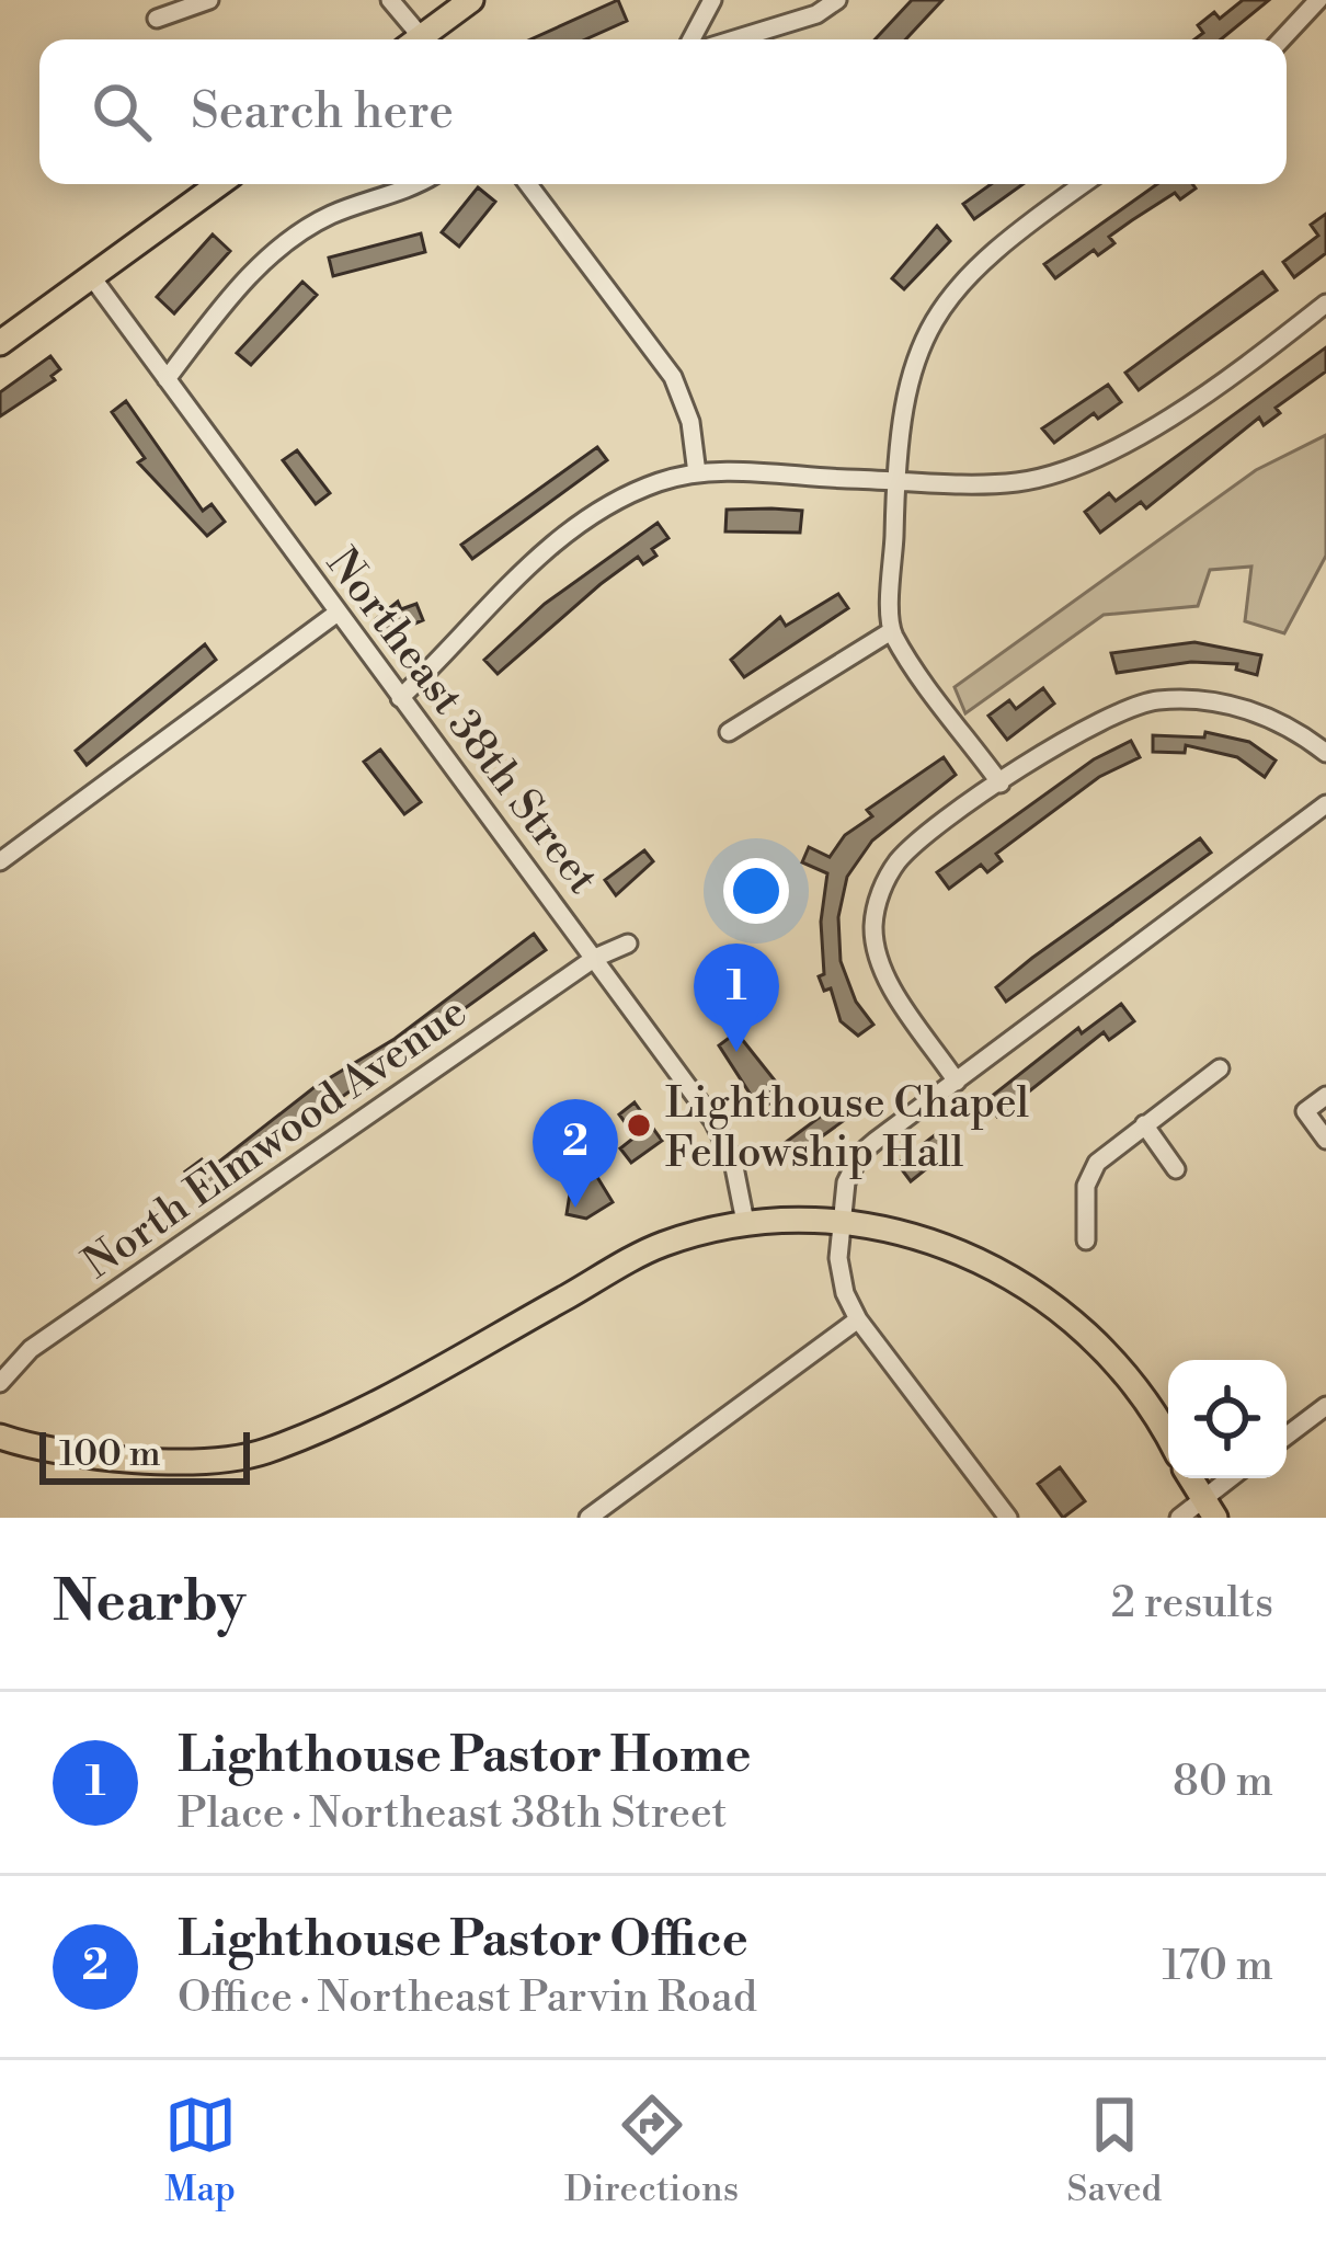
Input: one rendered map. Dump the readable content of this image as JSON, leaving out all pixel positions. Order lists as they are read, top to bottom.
{
  "streets": {
    "street": ["Northeast 38th Street", "North Elmwood Avenue"]
  },
  "crossings": [
    ["Northeast 38th Street", "North Elmwood Avenue"]
  ],
  "places": ["Lighthouse Chapel Fellowship Hall"],
  "scale_bar": "100 m",
  "page": {
    "search": "Search here",
    "pins": ["1", "2"],
    "scale": "100 m",
    "heading": ["Nearby", "2 results"],
    "list": [
      {
        "mark": "1",
        "name": "Lighthouse Pastor Home",
        "note": "Place · Northeast 38th Street",
        "value": "80 m"
      },
      {
        "mark": "2",
        "name": "Lighthouse Pastor Office",
        "note": "Office · Northeast Parvin Road",
        "value": "170 m"
      }
    ],
    "nav": ["Map", "Directions", "Saved"]
  }
}
